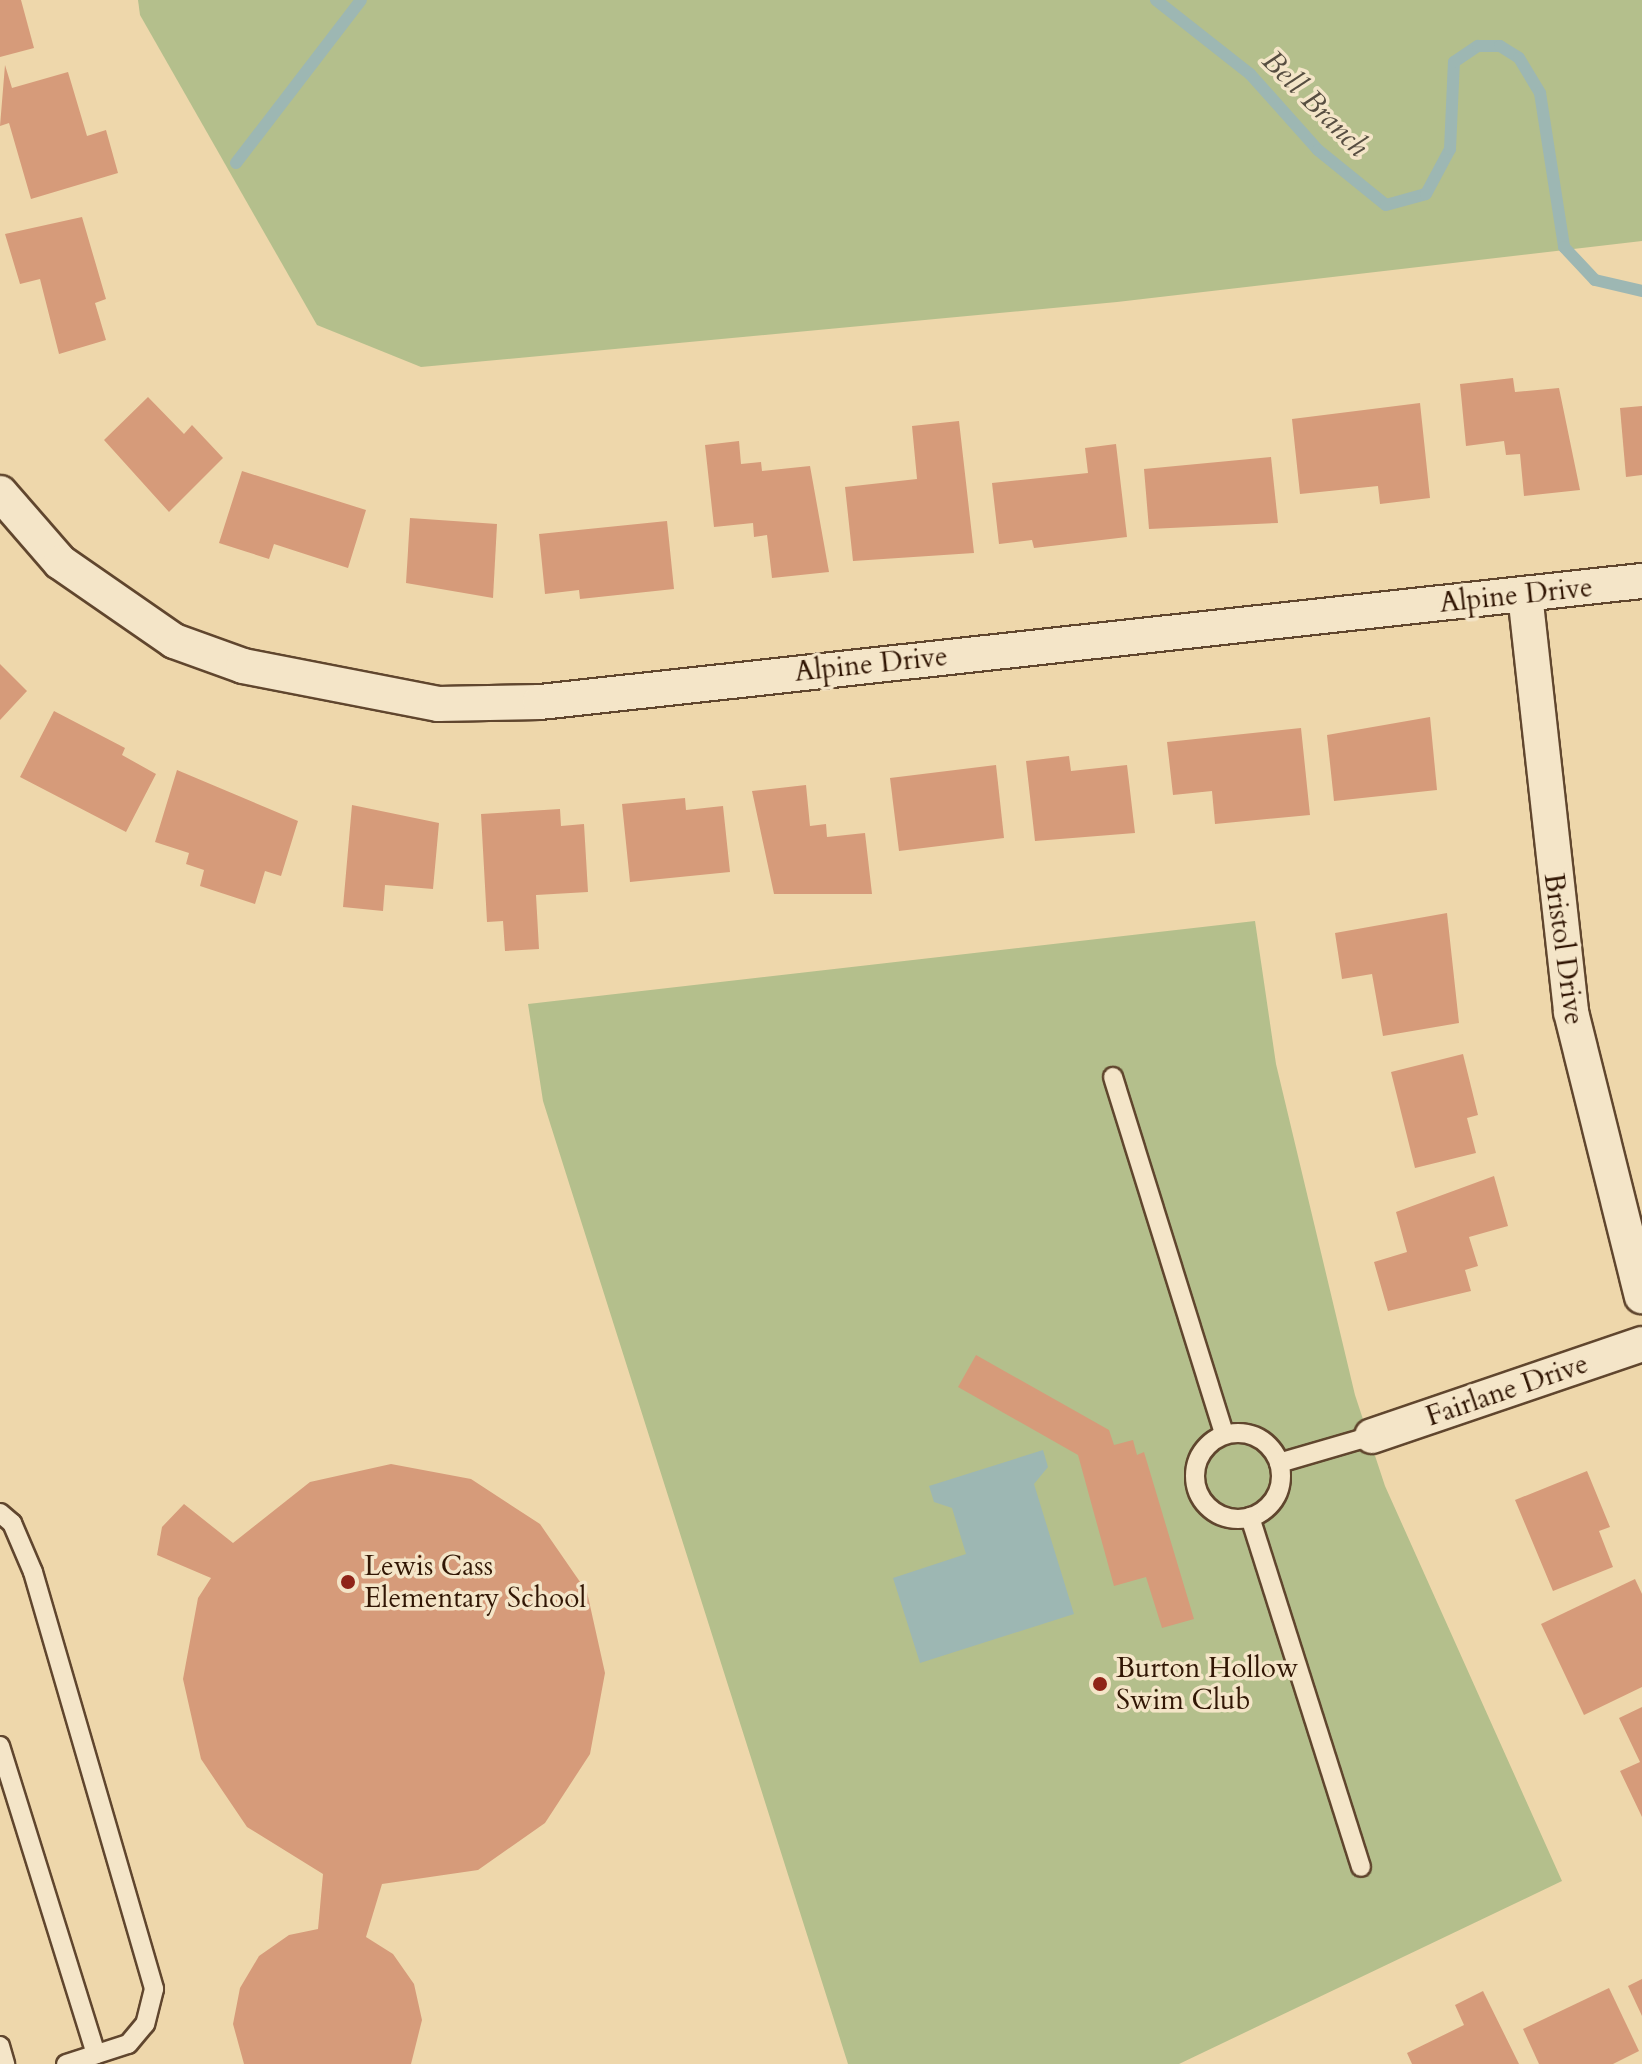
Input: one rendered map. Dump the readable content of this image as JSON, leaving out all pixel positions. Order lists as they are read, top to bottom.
{
  "streets": {
    "street": ["Alpine Drive", "Bristol Drive", "Fairlane Drive"]
  },
  "crossings": [
    ["Alpine Drive", "Bristol Drive"]
  ],
  "water": ["Bell Branch"],
  "places": ["Lewis Cass Elementary School", "Burton Hollow Swim Club"]
}
